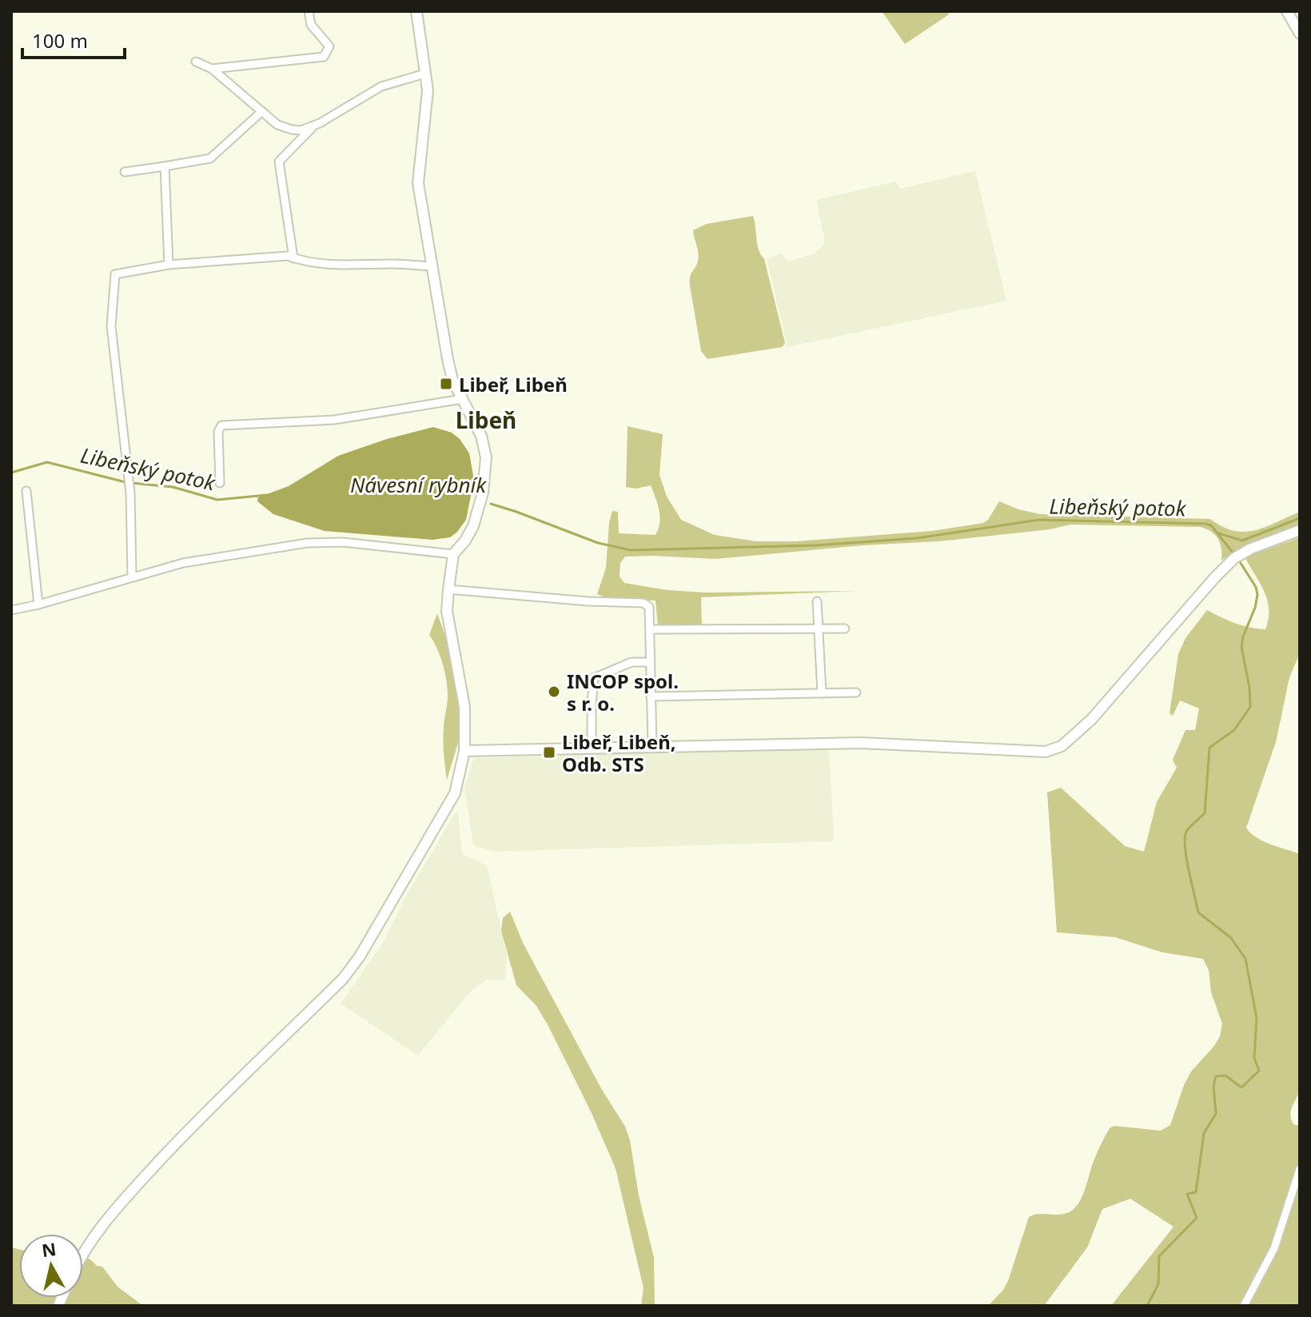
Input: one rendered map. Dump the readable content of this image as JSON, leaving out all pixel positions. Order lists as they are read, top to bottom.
{
  "districts": ["Libeň"],
  "water": ["Libeňský potok", "Návesní rybník"],
  "places": {
    "transit": ["Libeř, Libeň", "Libeř, Libeň, Odb. STS"],
    "other": ["INCOP spol. s r. o."]
  },
  "scale_bar": "100 m",
  "north": "top"
}
